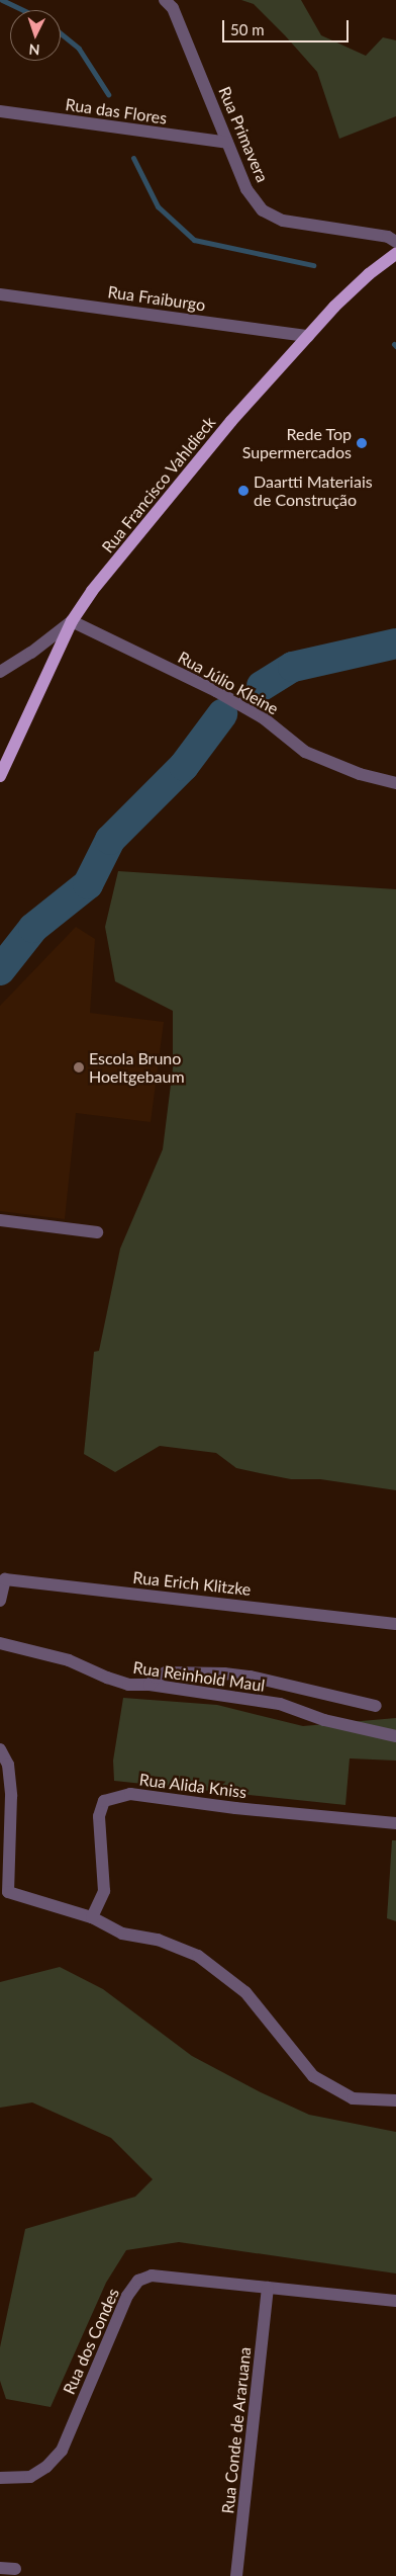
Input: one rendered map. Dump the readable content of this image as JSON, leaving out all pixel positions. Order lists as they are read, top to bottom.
{
  "streets": {
    "main road": ["Rua Francisco Vahldieck"],
    "street": [
      "Rua das Flores",
      "Rua Primavera",
      "Rua Fraiburgo",
      "Rua Júlio Kleine",
      "Rua Erich Klitzke",
      "Rua Reinhold Maul",
      "Rua Alida Kniss",
      "Rua dos Condes",
      "Rua Conde de Araruana"
    ]
  },
  "crossings": [
    ["Rua das Flores", "Rua Primavera"],
    ["Rua Fraiburgo", "Rua Francisco Vahldieck"],
    ["Rua Francisco Vahldieck", "Rua Júlio Kleine"],
    ["Rua dos Condes", "Rua Conde de Araruana"]
  ],
  "places": ["Rede Top Supermercados", "Daartti Materiais de Construção", "Escola Bruno Hoeltgebaum"],
  "scale_bar": "50 m",
  "north": "bottom"
}
